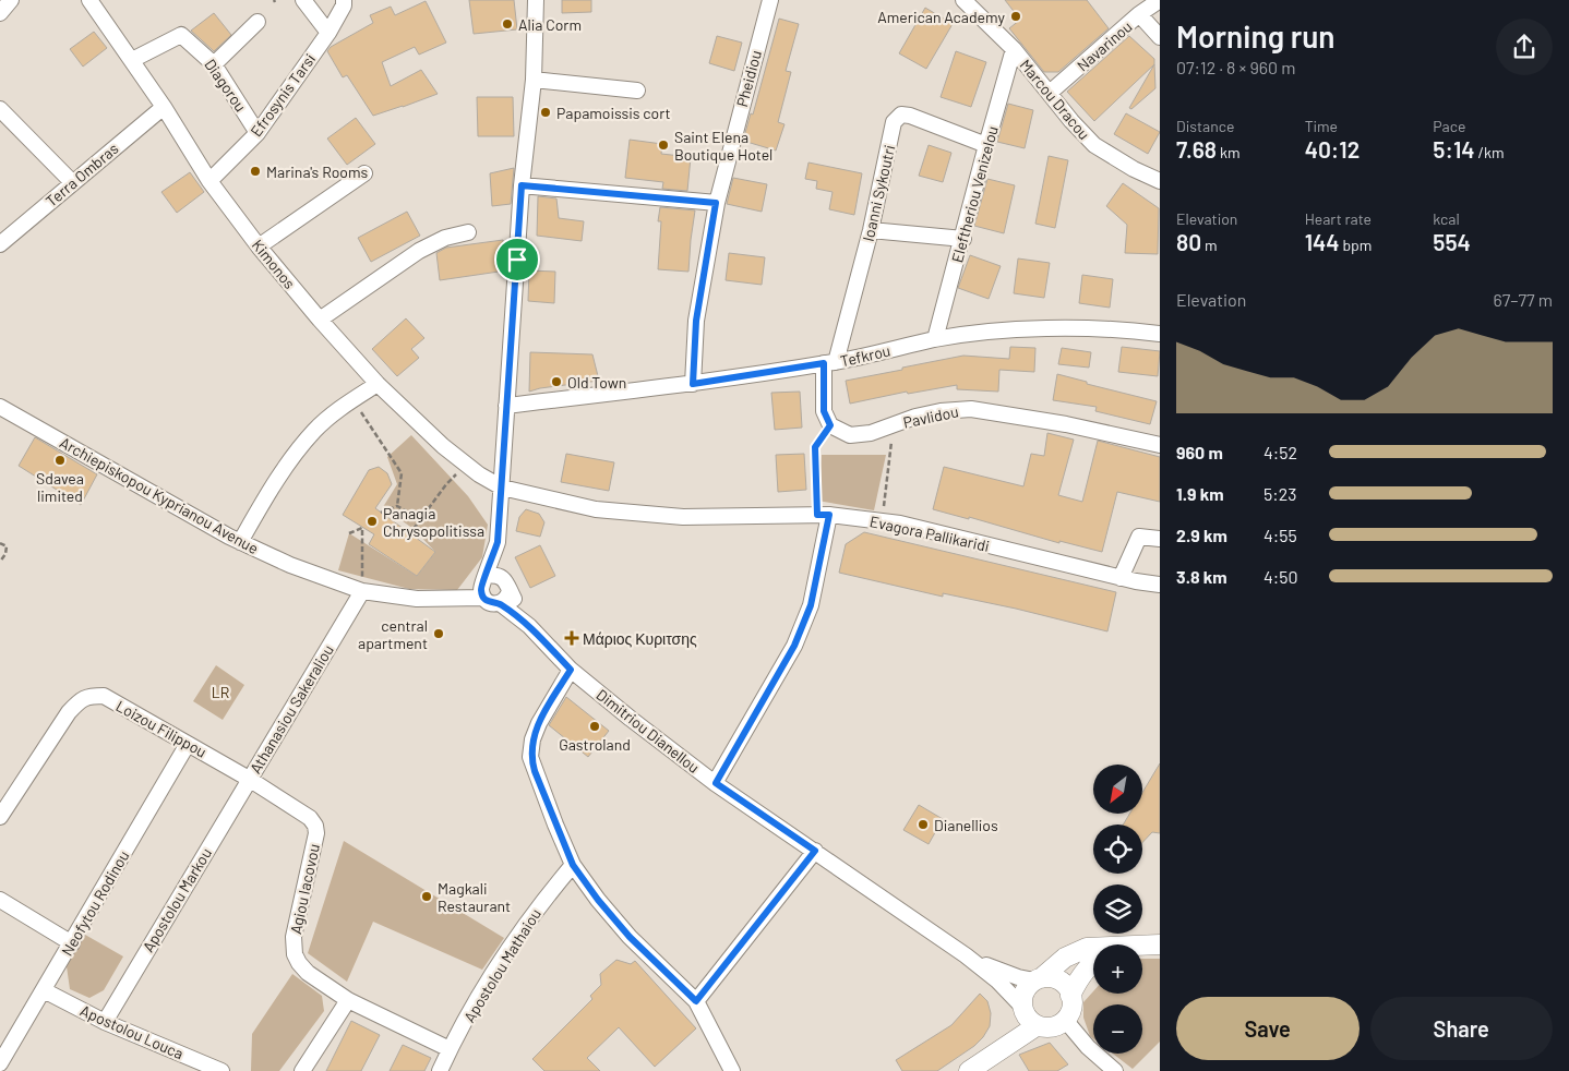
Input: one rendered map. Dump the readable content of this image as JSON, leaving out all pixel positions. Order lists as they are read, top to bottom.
{
  "streets": {
    "street": [
      "Navarinou",
      "Pheidiou",
      "Diagorou",
      "Efrosynis Tarsi",
      "Marcou Dracou",
      "Terra Ombras",
      "Ioanni Sykoutri",
      "Eleftheriou Venizelou",
      "Kimonos",
      "Tefkrou",
      "Pavlidou",
      "Archiepiskopou Kyprianou Avenue",
      "Evagora Pallikaridi",
      "Athanasiou Sakeraliou",
      "Loizou Filippou",
      "Dimitriou Dianellou",
      "Agiou Iacovou",
      "Apostolou Markou",
      "Neofytou Rodinou",
      "Apostolou Mathaiou",
      "Apostolou Louca"
    ]
  },
  "crossings": [
    ["Navarinou", "Marcou Dracou"],
    ["Pheidiou", "Tefkrou"],
    ["Diagorou", "Efrosynis Tarsi"],
    ["Diagorou", "Kimonos"],
    ["Efrosynis Tarsi", "Kimonos"],
    ["Marcou Dracou", "Eleftheriou Venizelou"],
    ["Terra Ombras", "Kimonos"],
    ["Ioanni Sykoutri", "Eleftheriou Venizelou"],
    ["Ioanni Sykoutri", "Tefkrou"],
    ["Eleftheriou Venizelou", "Tefkrou"],
    ["Kimonos", "Evagora Pallikaridi"],
    ["Archiepiskopou Kyprianou Avenue", "Athanasiou Sakeraliou"],
    ["Archiepiskopou Kyprianou Avenue", "Dimitriou Dianellou"],
    ["Athanasiou Sakeraliou", "Loizou Filippou"],
    ["Athanasiou Sakeraliou", "Agiou Iacovou"],
    ["Athanasiou Sakeraliou", "Apostolou Markou"],
    ["Loizou Filippou", "Apostolou Markou"],
    ["Loizou Filippou", "Neofytou Rodinou"],
    ["Agiou Iacovou", "Apostolou Mathaiou"],
    ["Apostolou Markou", "Apostolou Louca"],
    ["Neofytou Rodinou", "Apostolou Louca"]
  ],
  "parks": ["LR"],
  "places": {
    "other": [
      "American Academy",
      "Alia Corm",
      "Papamoissis cort",
      "Saint Elena Boutique Hotel",
      "Marina's Rooms",
      "Old Town",
      "Sdavea limited",
      "Panagia Chrysopolitissa",
      "central apartment",
      "Gastroland",
      "Dianellios",
      "Magkali Restaurant"
    ],
    "health": ["Μάριος Κυριτσης"]
  },
  "north": "bottom left",
  "page": {
    "heading": ["Morning run", "07:12 · 8 × 960 m"],
    "stats": [
      ["Distance", "7.68 km"],
      ["Time", "40:12"],
      ["Pace", "5:14 /km"],
      ["Elevation", "80 m"],
      ["Heart rate", "144 bpm"],
      ["kcal", "554"]
    ],
    "chart": ["Elevation", "67–77 m"],
    "list": [
      {
        "name": "960 m",
        "note": "4:52"
      },
      {
        "name": "1.9 km",
        "note": "5:23"
      },
      {
        "name": "2.9 km",
        "note": "4:55"
      },
      {
        "name": "3.8 km",
        "note": "4:50"
      }
    ],
    "map_buttons": ["+", "−"],
    "buttons": ["Save", "Share"]
  }
}
